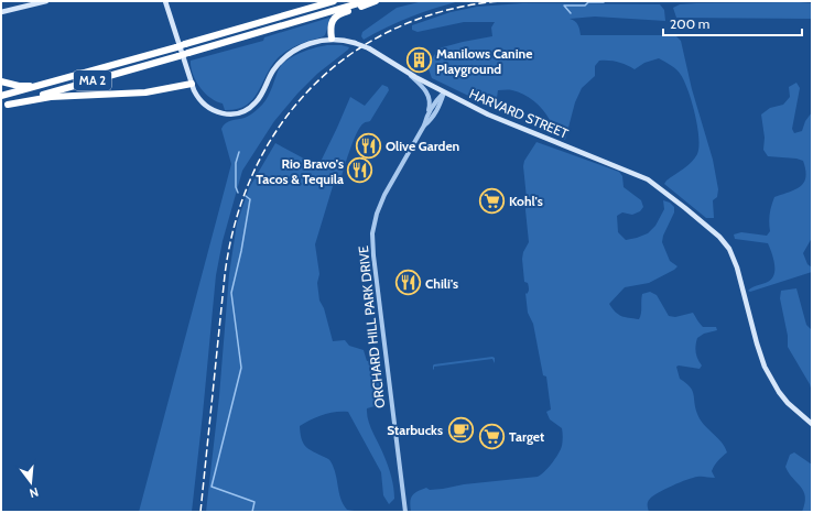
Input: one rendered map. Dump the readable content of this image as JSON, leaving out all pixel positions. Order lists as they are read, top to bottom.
{
  "streets": {
    "highway": ["MA 2"],
    "main road": ["HARVARD STREET"],
    "street": ["ORCHARD HILL PARK DRIVE"]
  },
  "crossings": [
    ["HARVARD STREET", "ORCHARD HILL PARK DRIVE"]
  ],
  "places": {
    "building": ["Manilows Canine Playground"],
    "restaurant": ["Olive Garden", "Rio Bravo's Tacos & Tequila", "Chili's"],
    "supermarket": ["Kohl's", "Target"],
    "cafe": ["Starbucks"]
  },
  "scale_bar": "200 m",
  "north": "bottom"
}
